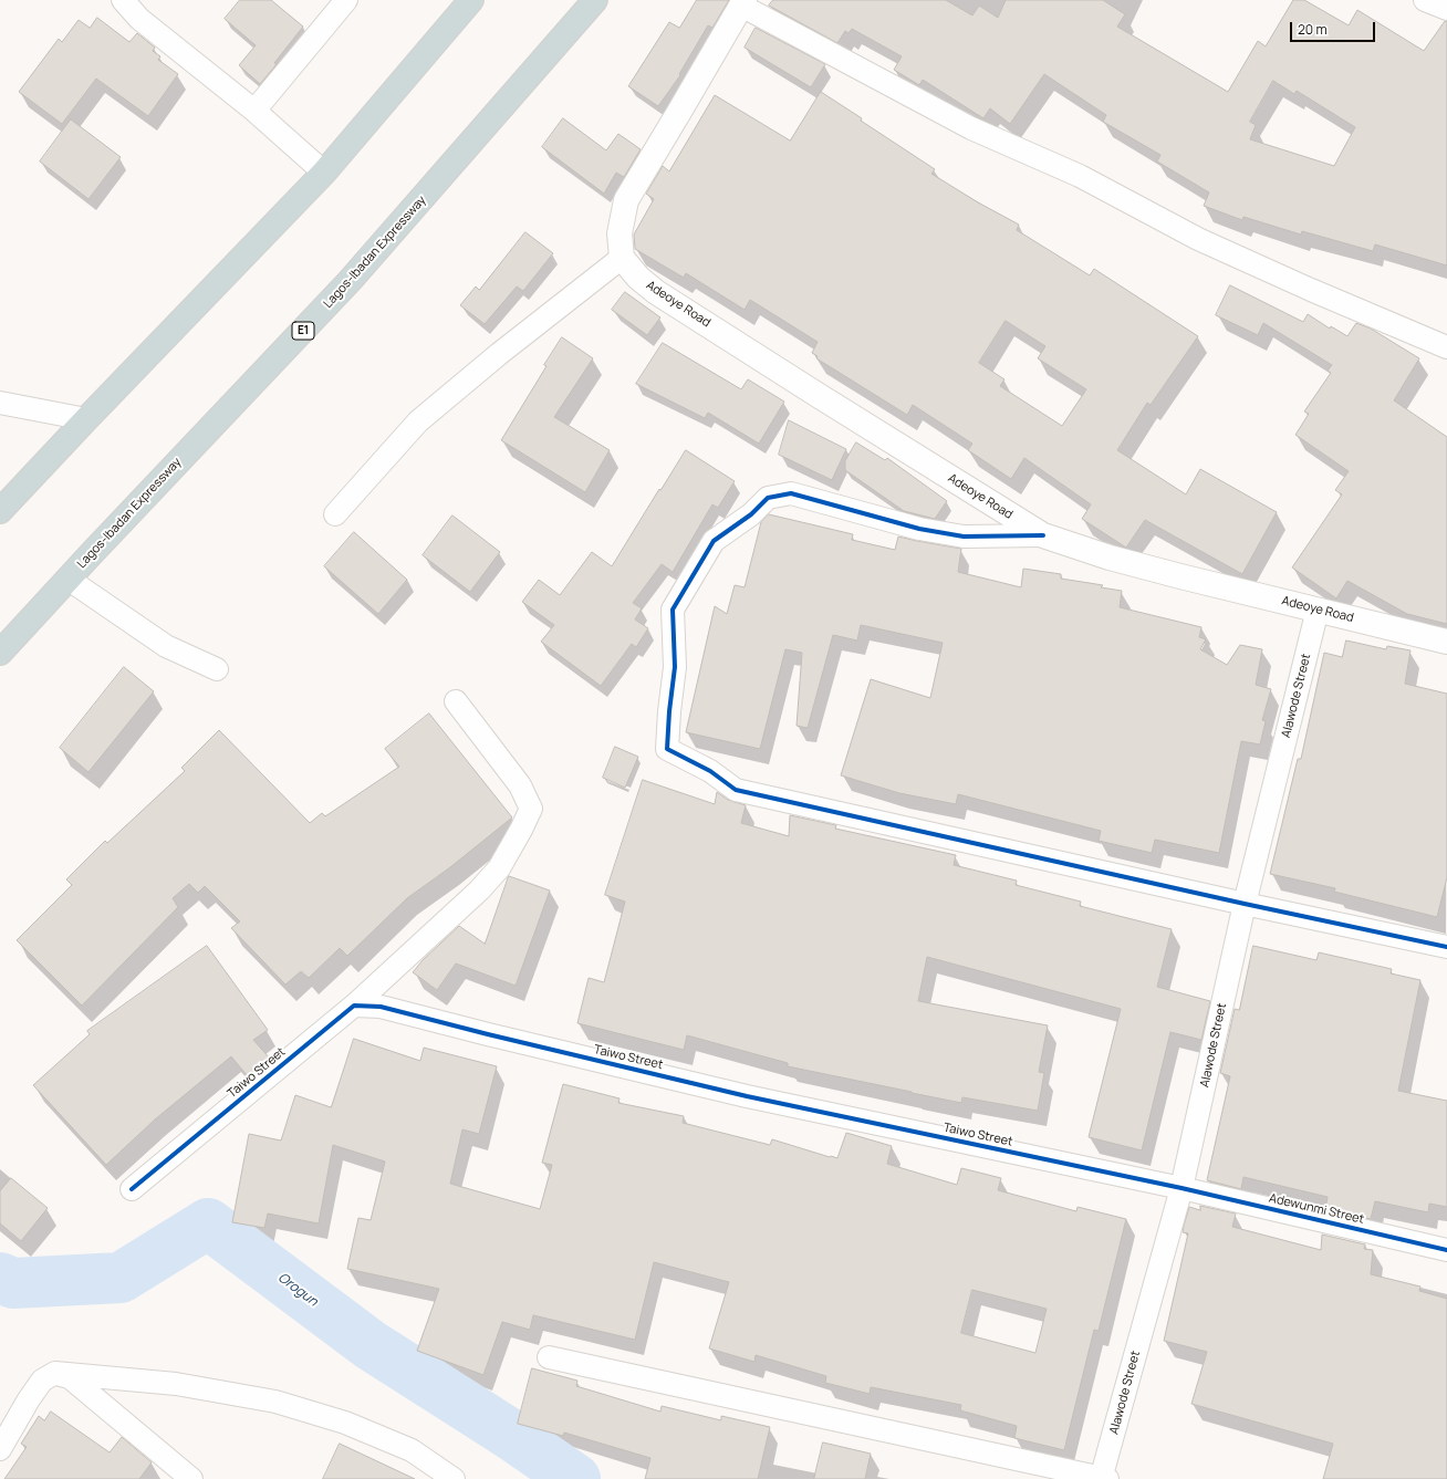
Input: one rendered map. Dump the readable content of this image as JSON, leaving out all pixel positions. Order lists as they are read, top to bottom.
{
  "streets": {
    "highway": ["Lagos-Ibadan Expressway", "E1"],
    "street": [
      "Adeoye Road",
      "Alawode Street",
      "Taiwo Street",
      "Adewunmi Street"
    ]
  },
  "crossings": [
    ["Adeoye Road", "Alawode Street"],
    ["Alawode Street", "Taiwo Street"],
    ["Alawode Street", "Adewunmi Street"],
    ["Taiwo Street", "Adewunmi Street"]
  ],
  "water": ["Orogun"],
  "scale_bar": "20 m"
}
